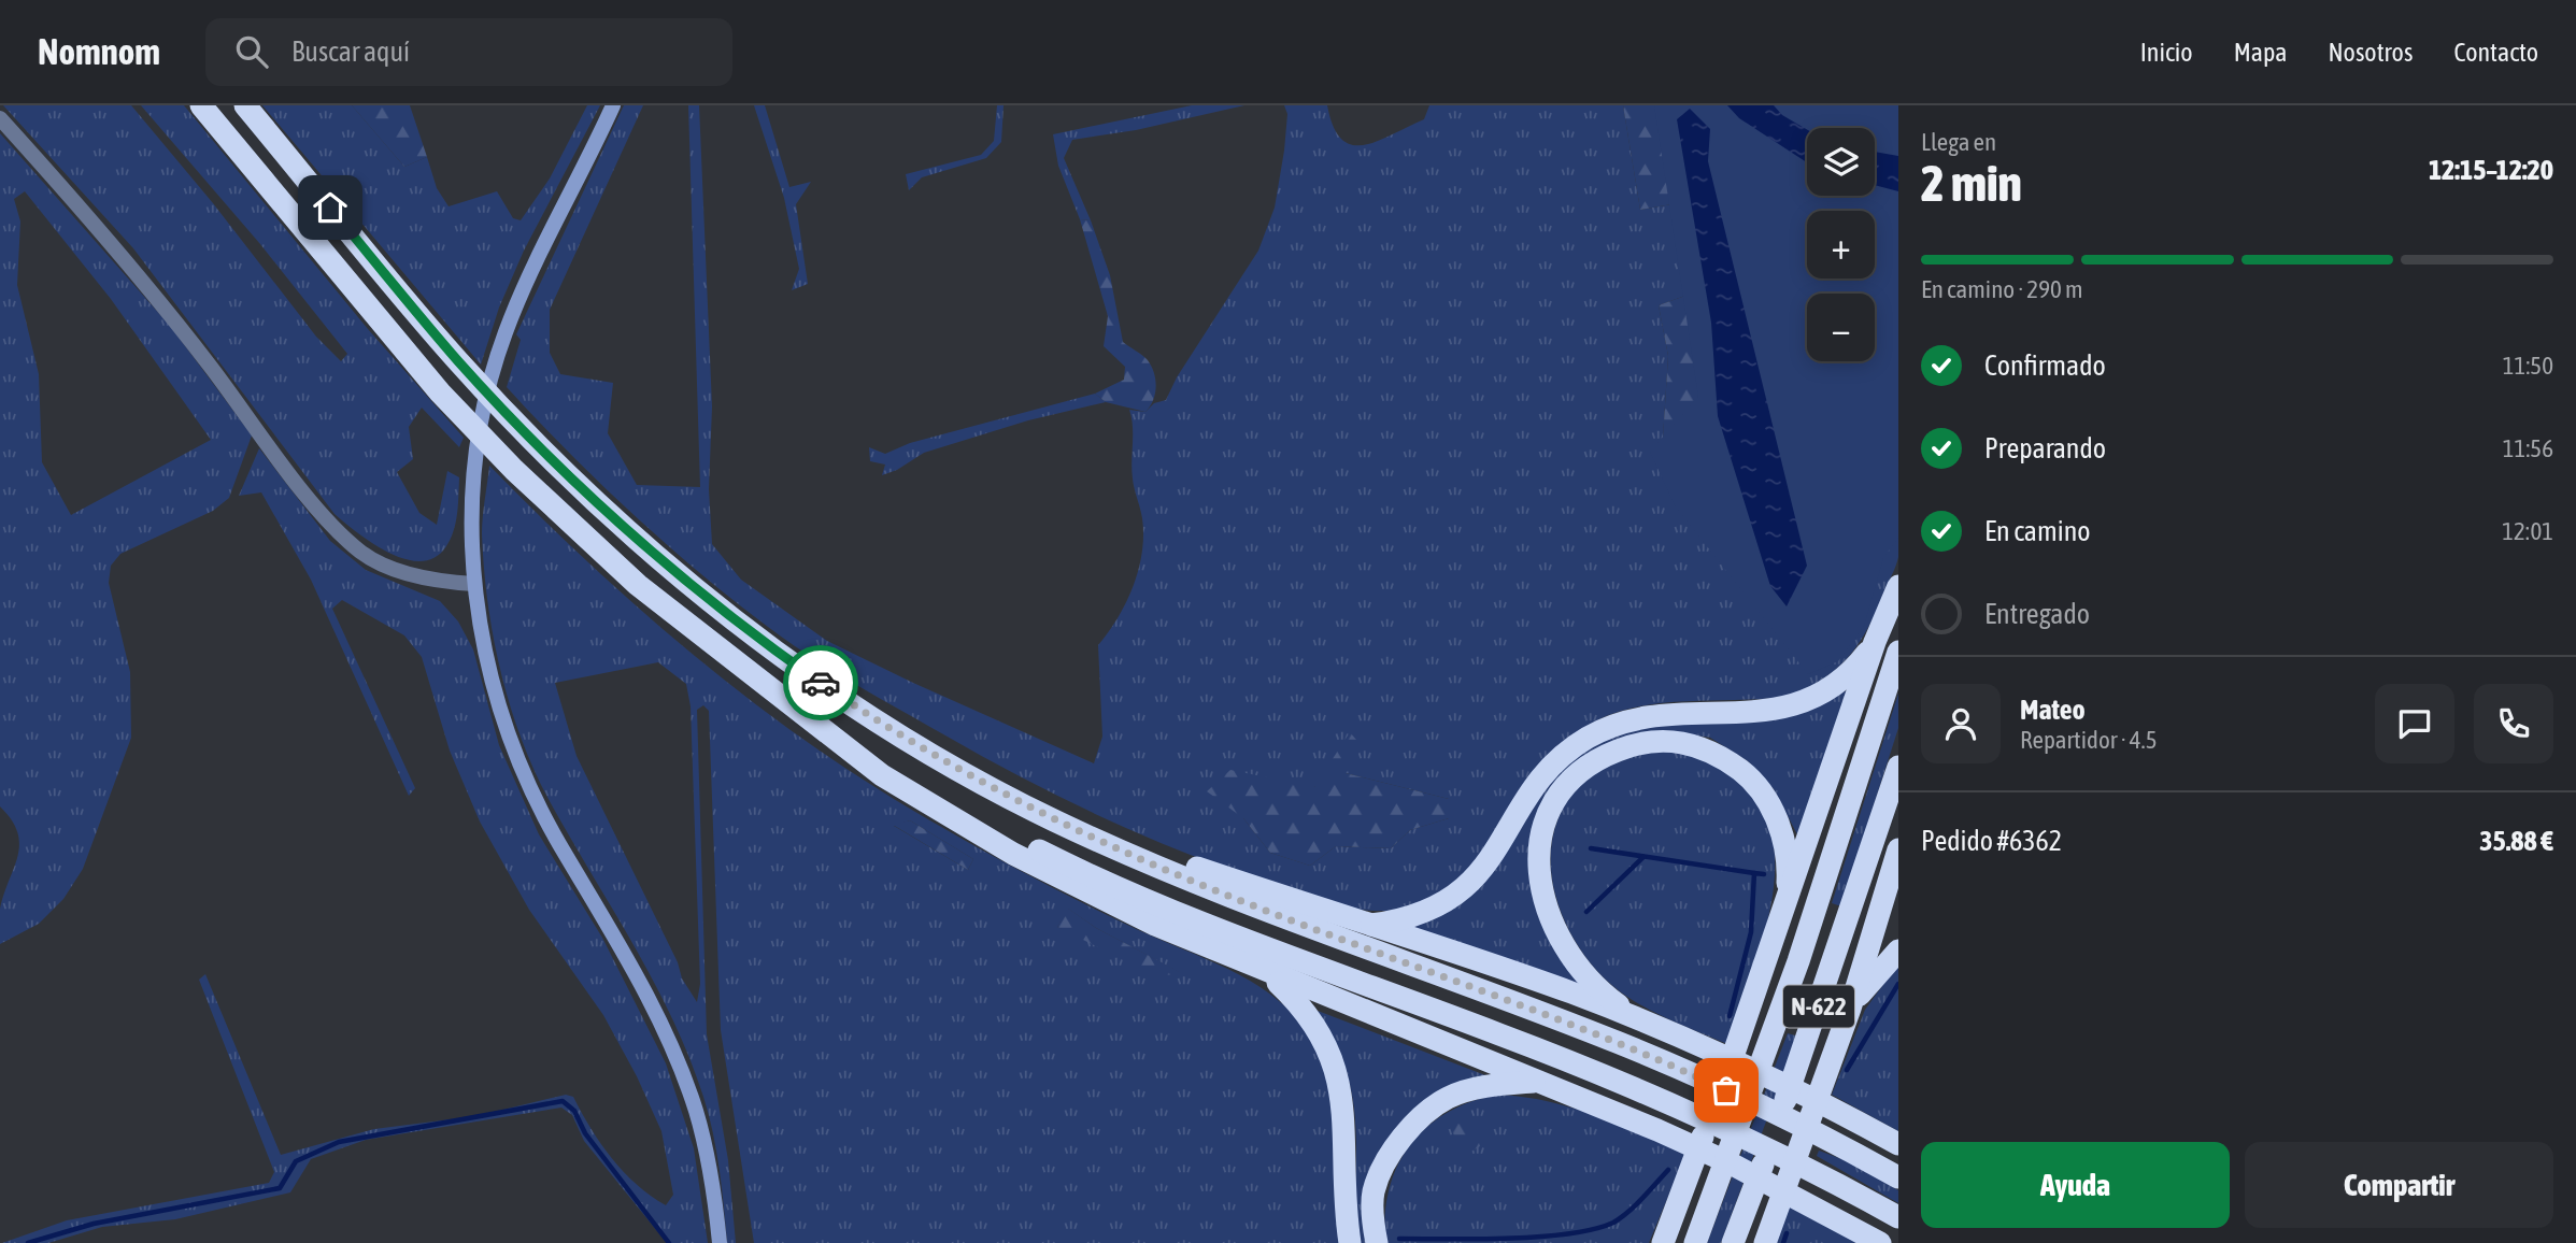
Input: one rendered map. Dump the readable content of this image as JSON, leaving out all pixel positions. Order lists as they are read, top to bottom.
{
  "streets": {
    "highway": ["N-622"]
  },
  "page": {
    "header": "Nomnom",
    "search": "Buscar aquí",
    "nav": [
      "Inicio",
      "Mapa",
      "Nosotros",
      "Contacto"
    ],
    "heading": ["2 min", "Llega en", "12:15–12:20"],
    "panel": [
      "Mateo",
      "Repartidor · 4.5",
      "Pedido #6362",
      "35.88 €"
    ],
    "map_buttons": ["+", "−"],
    "bar": "En camino · 290 m",
    "list": [
      ["Confirmado", "11:50"],
      ["Preparando", "11:56"],
      ["En camino", "12:01"],
      "Entregado"
    ],
    "buttons": ["Ayuda", "Compartir"]
  }
}
